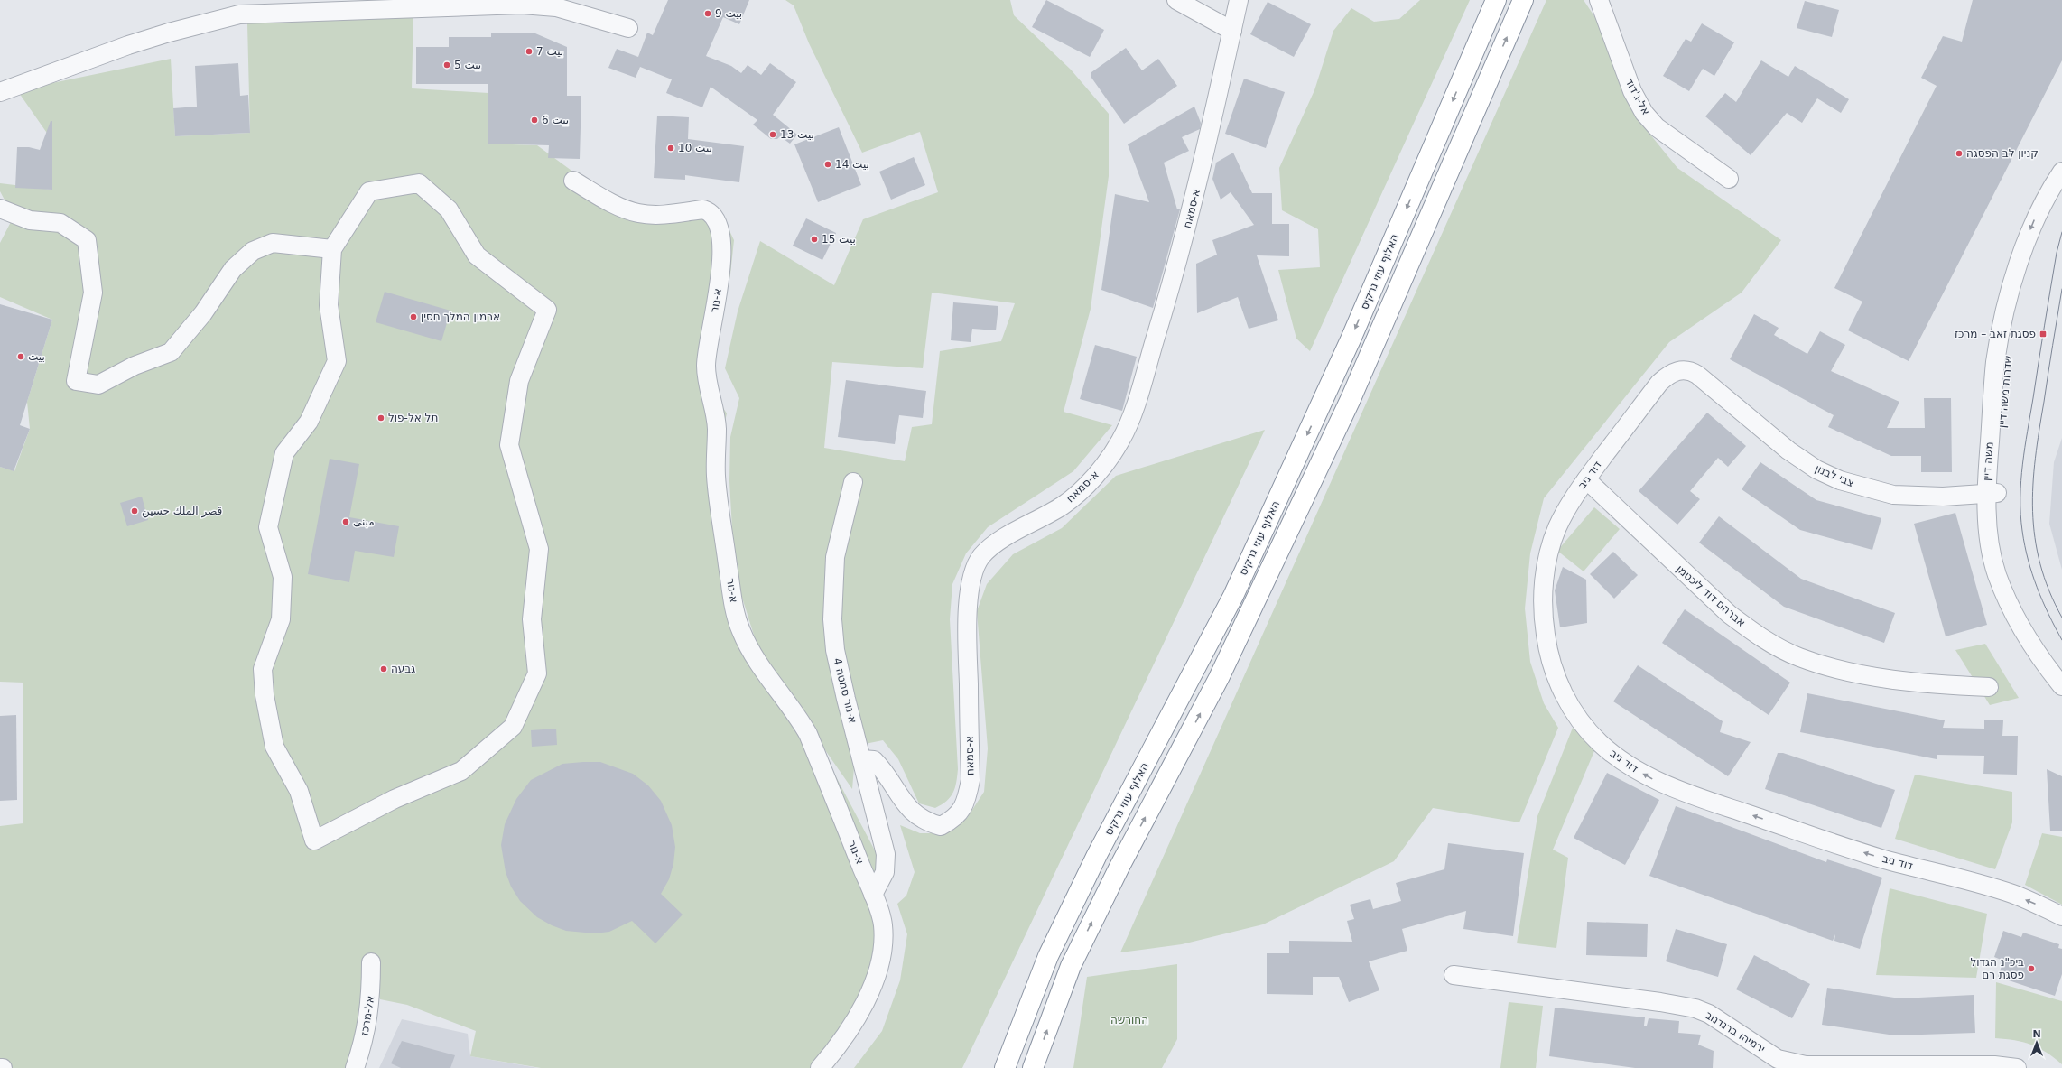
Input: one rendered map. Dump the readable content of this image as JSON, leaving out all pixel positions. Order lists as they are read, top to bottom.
{
  "streets": {
    "highway": ["האלוף עוזי נרקיס"],
    "street": [
      "אל-ג'דוד",
      "א-סמאח",
      "א-נור",
      "שדרות משה דיין",
      "משה דיין",
      "דוד ניב",
      "צבי לבנון",
      "אברהם דוד ליכטמן",
      "א-נור סמטה 4",
      "אל-מרכז",
      "ירמיהו ברנדנוב"
    ]
  },
  "crossings": [
    ["א-סמאח", "א-נור סמטה 4"],
    ["א-נור", "א-נור סמטה 4"],
    ["שדרות משה דיין", "משה דיין"],
    ["שדרות משה דיין", "צבי לבנון"],
    ["משה דיין", "צבי לבנון"],
    ["דוד ניב", "צבי לבנון"],
    ["דוד ניב", "אברהם דוד ליכטמן"]
  ],
  "one_way": ["דוד ניב"],
  "parks": ["החורשה"],
  "places": {
    "other": [
      "بيت 9",
      "بيت 7",
      "بيت 5",
      "بيت 6",
      "بيت 13",
      "بيت 10",
      "קניון לב הפסגה",
      "بيت 14",
      "بيت 15",
      "ארמון המלך חסין",
      "بيت",
      "תל אל-פול",
      "قصر الملك حسين",
      "مبنى",
      "גבעה",
      "ביכ\"נ הגדול פסגת רם"
    ],
    "transit": ["פסגת זאב – מרכז"]
  },
  "north": "top"
}
